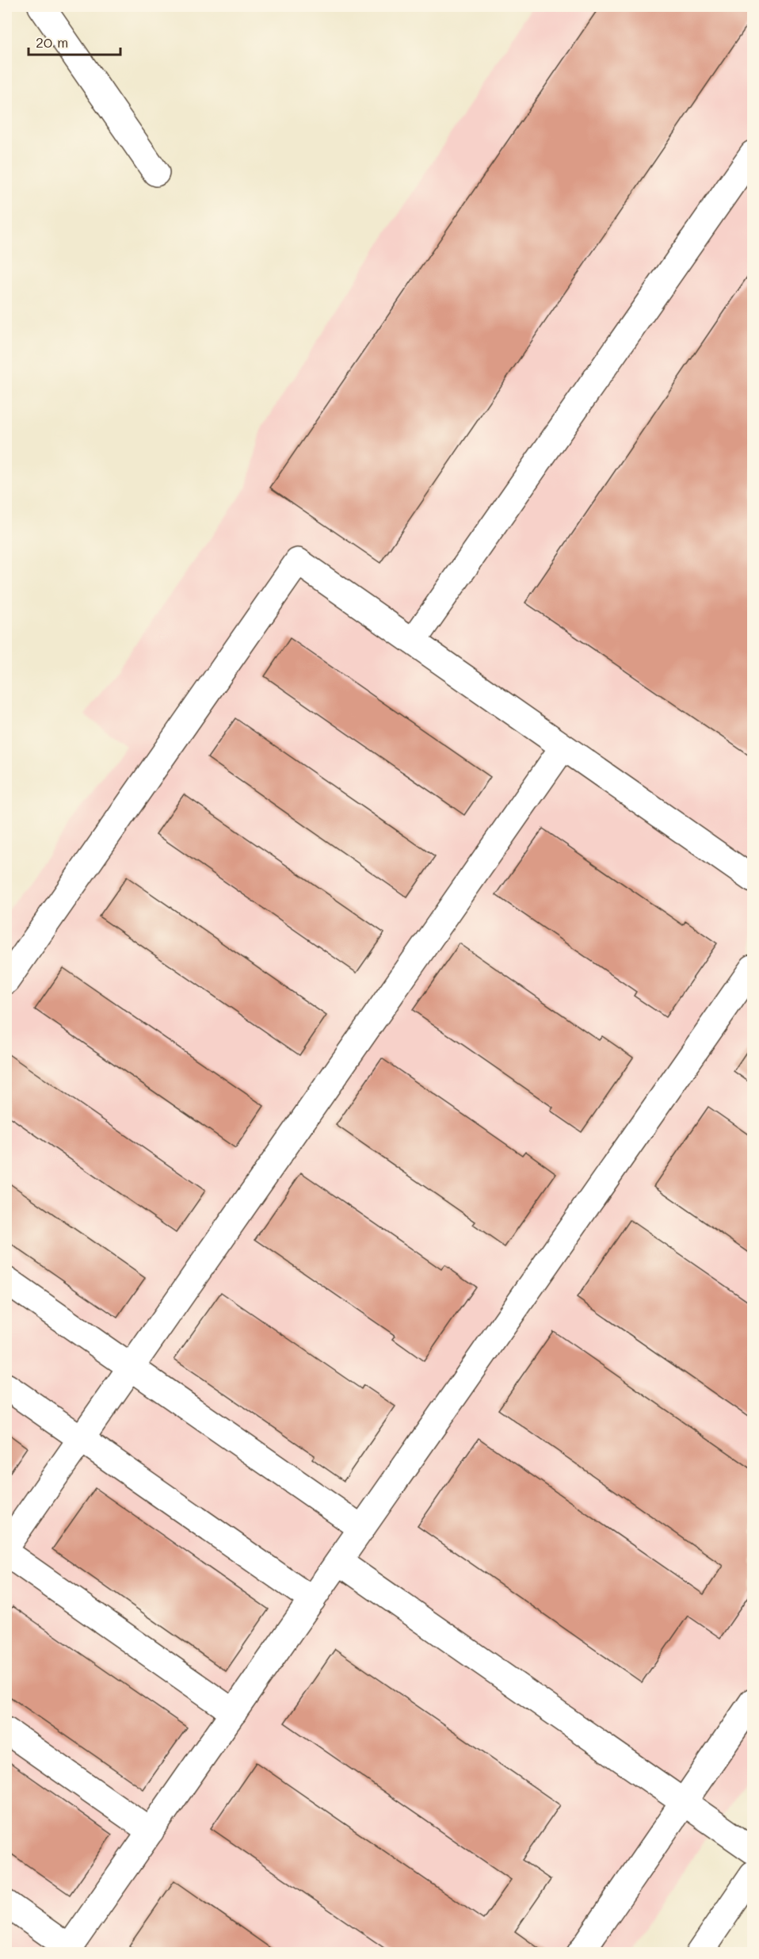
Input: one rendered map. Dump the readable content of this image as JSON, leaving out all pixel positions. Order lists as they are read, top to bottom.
{
  "scale_bar": "20 m"
}
